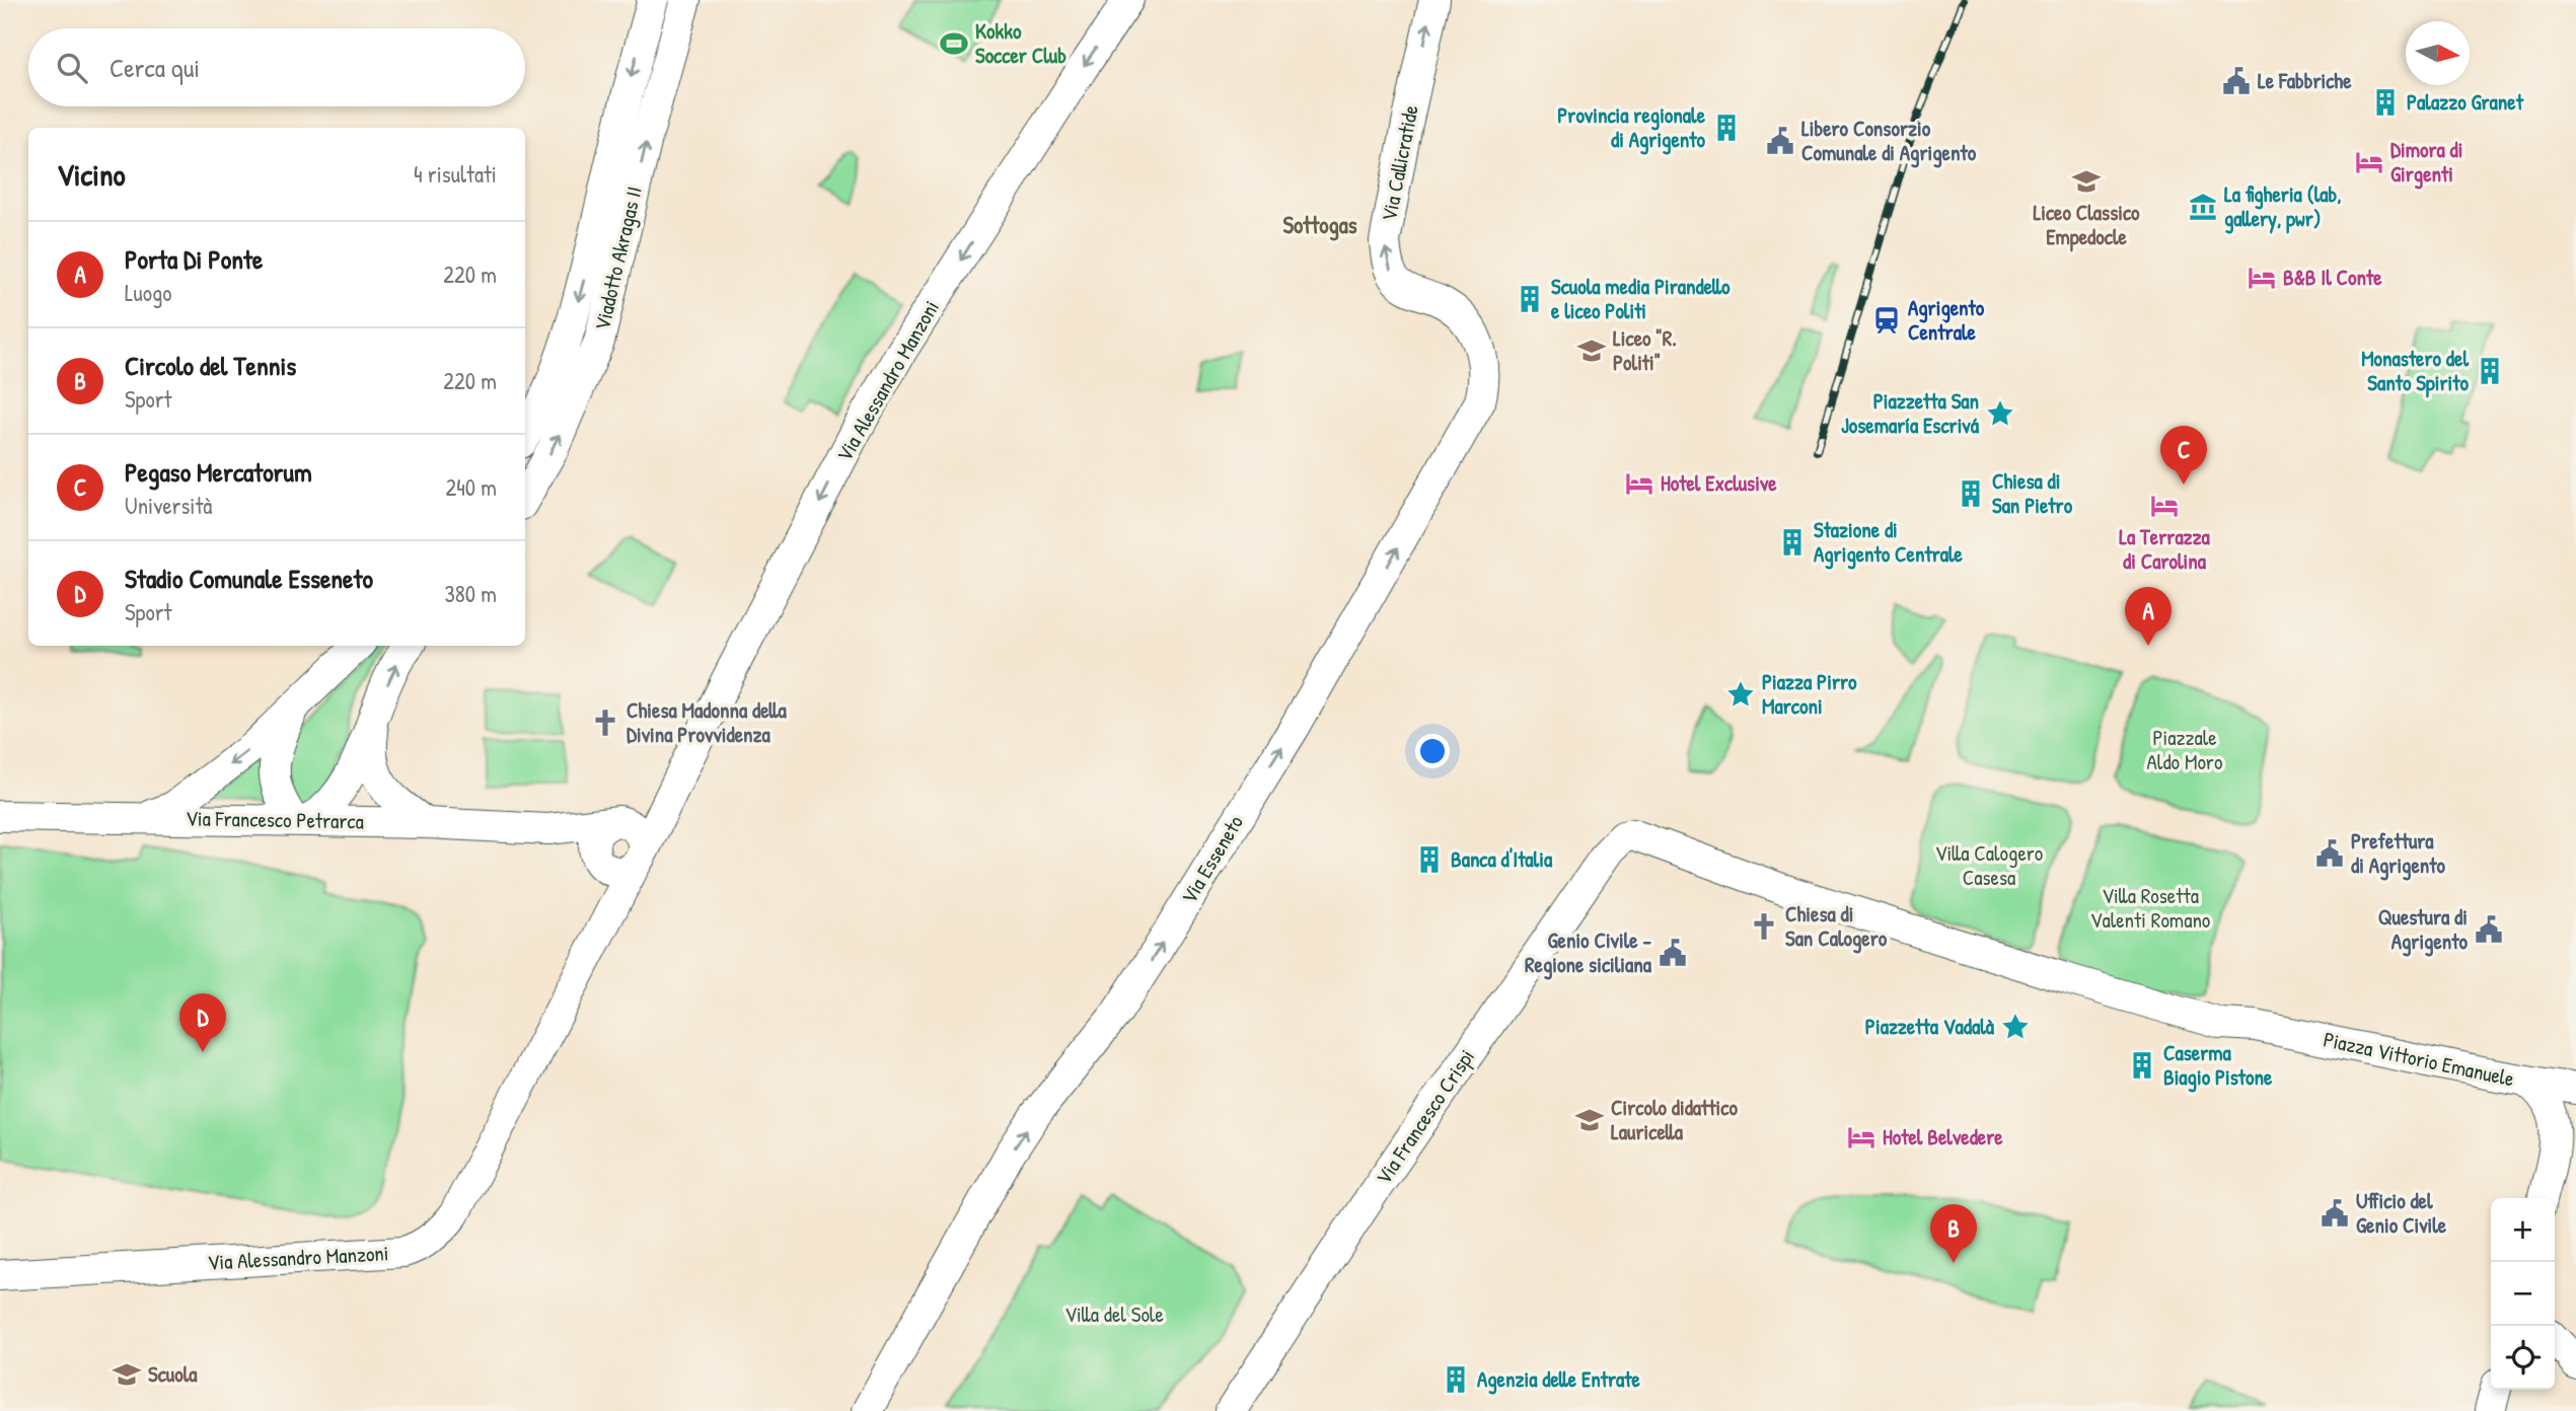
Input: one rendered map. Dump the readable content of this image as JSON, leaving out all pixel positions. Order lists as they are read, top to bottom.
{
  "streets": {
    "street": [
      "Via Callicratide",
      "Viadotto Akragas II",
      "Via Alessandro Manzoni",
      "Via Francesco Petrarca",
      "Via Esseneto",
      "Piazza Vittorio Emanuele",
      "Via Francesco Crispi"
    ]
  },
  "crossings": [
    ["Via Callicratide", "Via Esseneto"],
    ["Via Alessandro Manzoni", "Via Francesco Petrarca"],
    ["Piazza Vittorio Emanuele", "Via Francesco Crispi"]
  ],
  "one_way": ["Via Callicratide", "Via Alessandro Manzoni", "Via Esseneto"],
  "districts": ["Sottogas"],
  "parks": [
    "Piazzale Aldo Moro",
    "Villa Calogero Casesa",
    "Villa Rosetta Valenti Romano",
    "Villa del Sole"
  ],
  "places": {
    "sports": ["Kokko Soccer Club"],
    "public building": [
      "Le Fabbriche",
      "Libero Consorzio Comunale di Agrigento",
      "Prefettura di Agrigento",
      "Questura di Agrigento",
      "Genio Civile - Regione siciliana",
      "Ufficio del Genio Civile"
    ],
    "building": [
      "Palazzo Granet",
      "Provincia regionale di Agrigento",
      "Scuola media Pirandello e liceo Politi",
      "Monastero del Santo Spirito",
      "Chiesa di San Pietro",
      "Stazione di Agrigento Centrale",
      "Banca d'Italia",
      "Caserma Biagio Pistone",
      "Agenzia delle Entrate"
    ],
    "hotel": [
      "Dimora di Girgenti",
      "B&B Il Conte",
      "Hotel Exclusive",
      "La Terrazza di Carolina",
      "Hotel Belvedere"
    ],
    "school or university": [
      "Liceo Classico Empedocle",
      "Liceo \"R. Politi\"",
      "Circolo didattico Lauricella",
      "Scuola"
    ],
    "museum": ["La figheria (lab, gallery, pwr)"],
    "station": ["Agrigento Centrale"],
    "place": ["Piazzetta San Josemaría Escrivá", "Piazza Pirro Marconi", "Piazzetta Vadalà"],
    "church": ["Chiesa Madonna della Divina Provvidenza", "Chiesa di San Calogero"]
  },
  "north": "right",
  "page": {
    "search": "Cerca qui",
    "heading": ["Vicino", "4 risultati"],
    "list": [
      {
        "mark": "A",
        "name": "Porta Di Ponte",
        "note": "Luogo",
        "value": "220 m"
      },
      {
        "mark": "B",
        "name": "Circolo del Tennis",
        "note": "Sport",
        "value": "220 m"
      },
      {
        "mark": "C",
        "name": "Pegaso Mercatorum",
        "note": "Università",
        "value": "240 m"
      },
      {
        "mark": "D",
        "name": "Stadio Comunale Esseneto",
        "note": "Sport",
        "value": "380 m"
      }
    ],
    "pins": [
      "C",
      "A",
      "D",
      "B"
    ],
    "map_buttons": ["+", "−"]
  }
}
